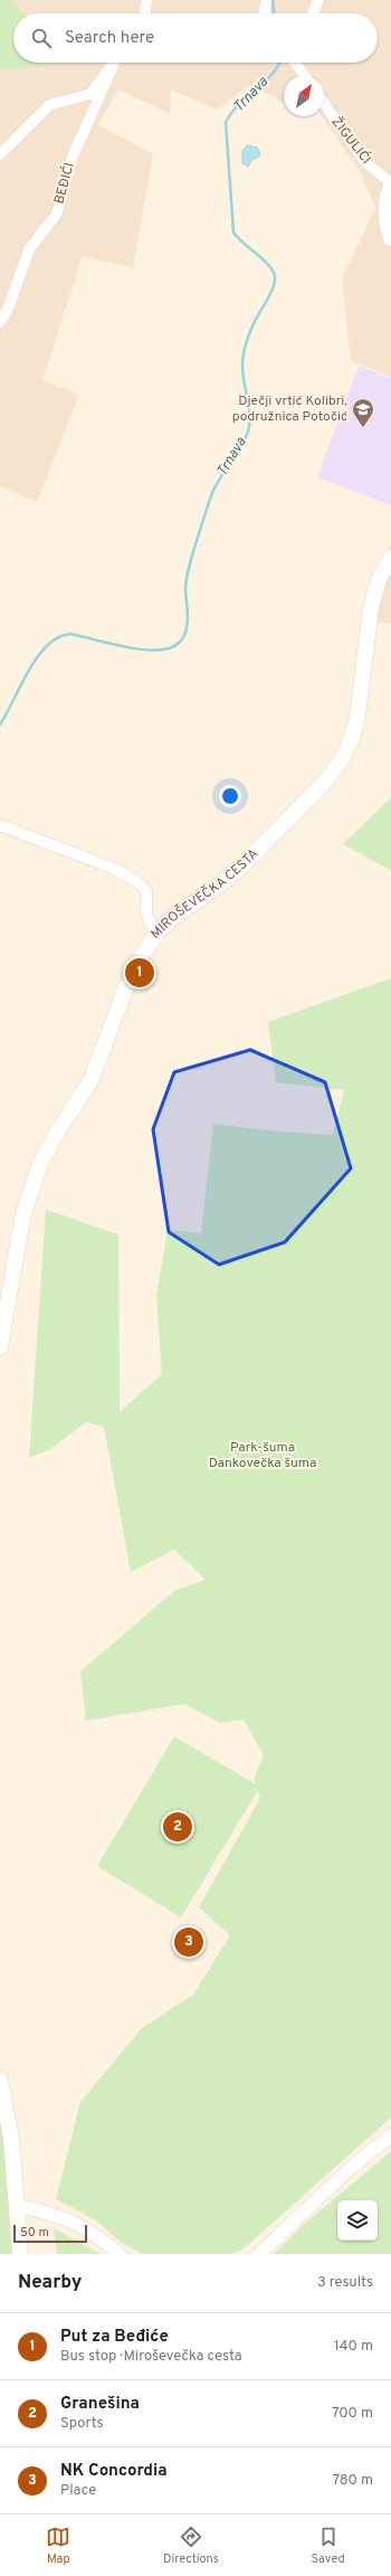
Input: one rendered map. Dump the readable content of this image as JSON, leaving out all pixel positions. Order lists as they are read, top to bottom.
{
  "streets": {
    "main road": ["MIROŠEVEČKA CESTA"],
    "street": ["ŽIGULIĆI", "BEĐIĆI"]
  },
  "water": ["Trnava"],
  "parks": ["Park-šuma Dankovečka šuma"],
  "places": {
    "school or university": ["Dječji vrtić Kolibri, podružnica Potočić"]
  },
  "scale_bar": "50 m",
  "north": "top right",
  "page": {
    "search": "Search here",
    "pins": ["1", "2", "3"],
    "scale": "50 m",
    "heading": ["Nearby", "3 results"],
    "list": [
      {
        "mark": "1",
        "name": "Put za Beđiće",
        "note": "Bus stop · Miroševečka cesta",
        "value": "140 m"
      },
      {
        "mark": "2",
        "name": "Granešina",
        "note": "Sports",
        "value": "700 m"
      },
      {
        "mark": "3",
        "name": "NK Concordia",
        "note": "Place",
        "value": "780 m"
      }
    ],
    "nav": ["Map", "Directions", "Saved"]
  }
}
